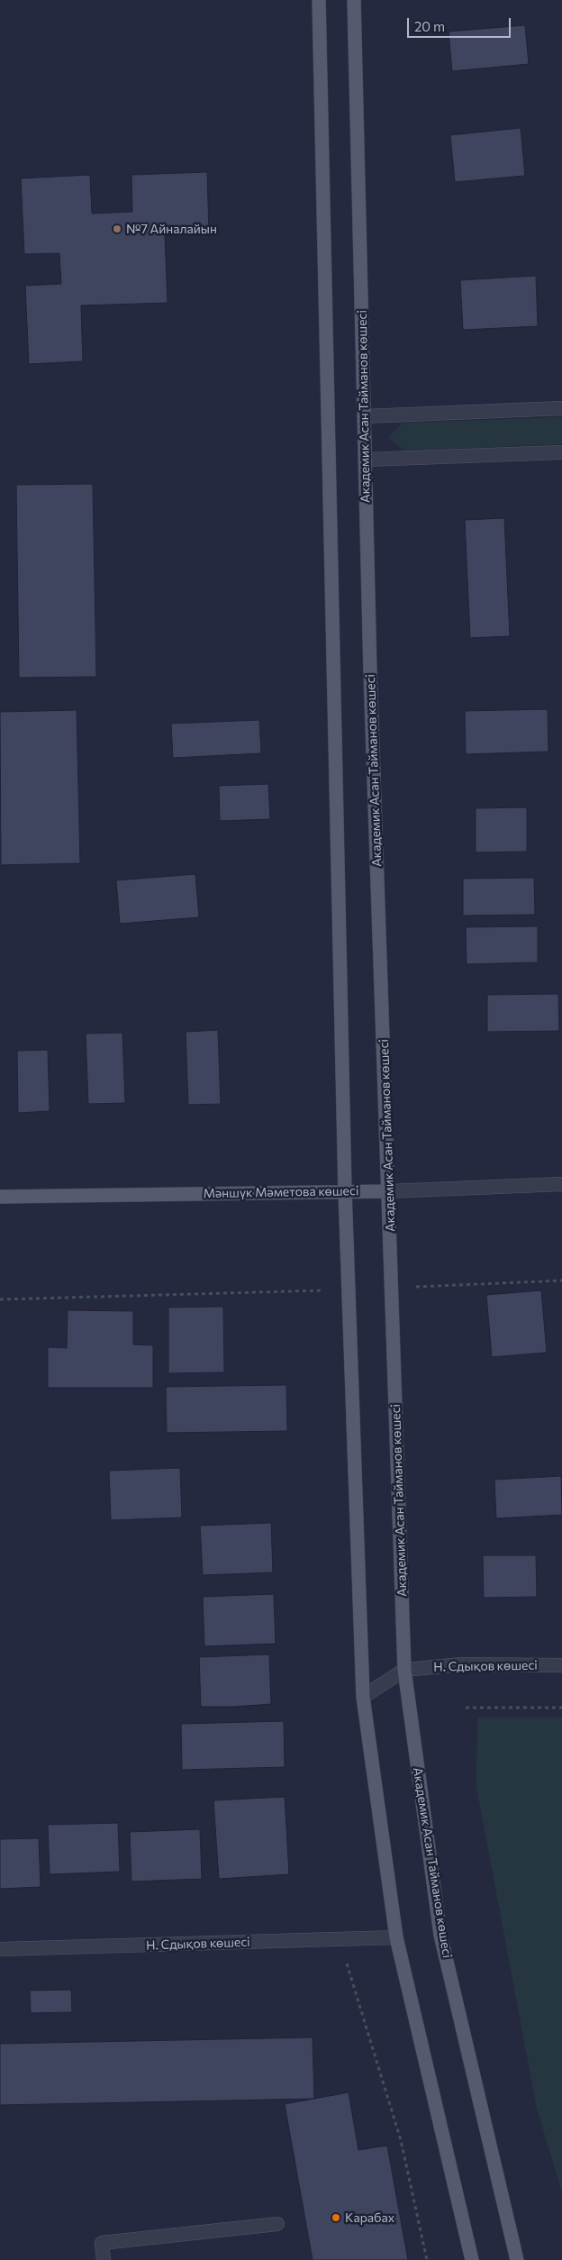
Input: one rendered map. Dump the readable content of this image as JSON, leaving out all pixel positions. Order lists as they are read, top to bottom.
{
  "streets": {
    "main road": ["Академик Асан Тайманов көшесі", "Мәншүк Мәметова көшесі"],
    "street": ["Н. Сдықов көшесі"]
  },
  "crossings": [
    ["Академик Асан Тайманов көшесі", "Мәншүк Мәметова көшесі"],
    ["Академик Асан Тайманов көшесі", "Н. Сдықов көшесі"]
  ],
  "places": ["№7 Айналайын", "Карабах"],
  "scale_bar": "20 m"
}
